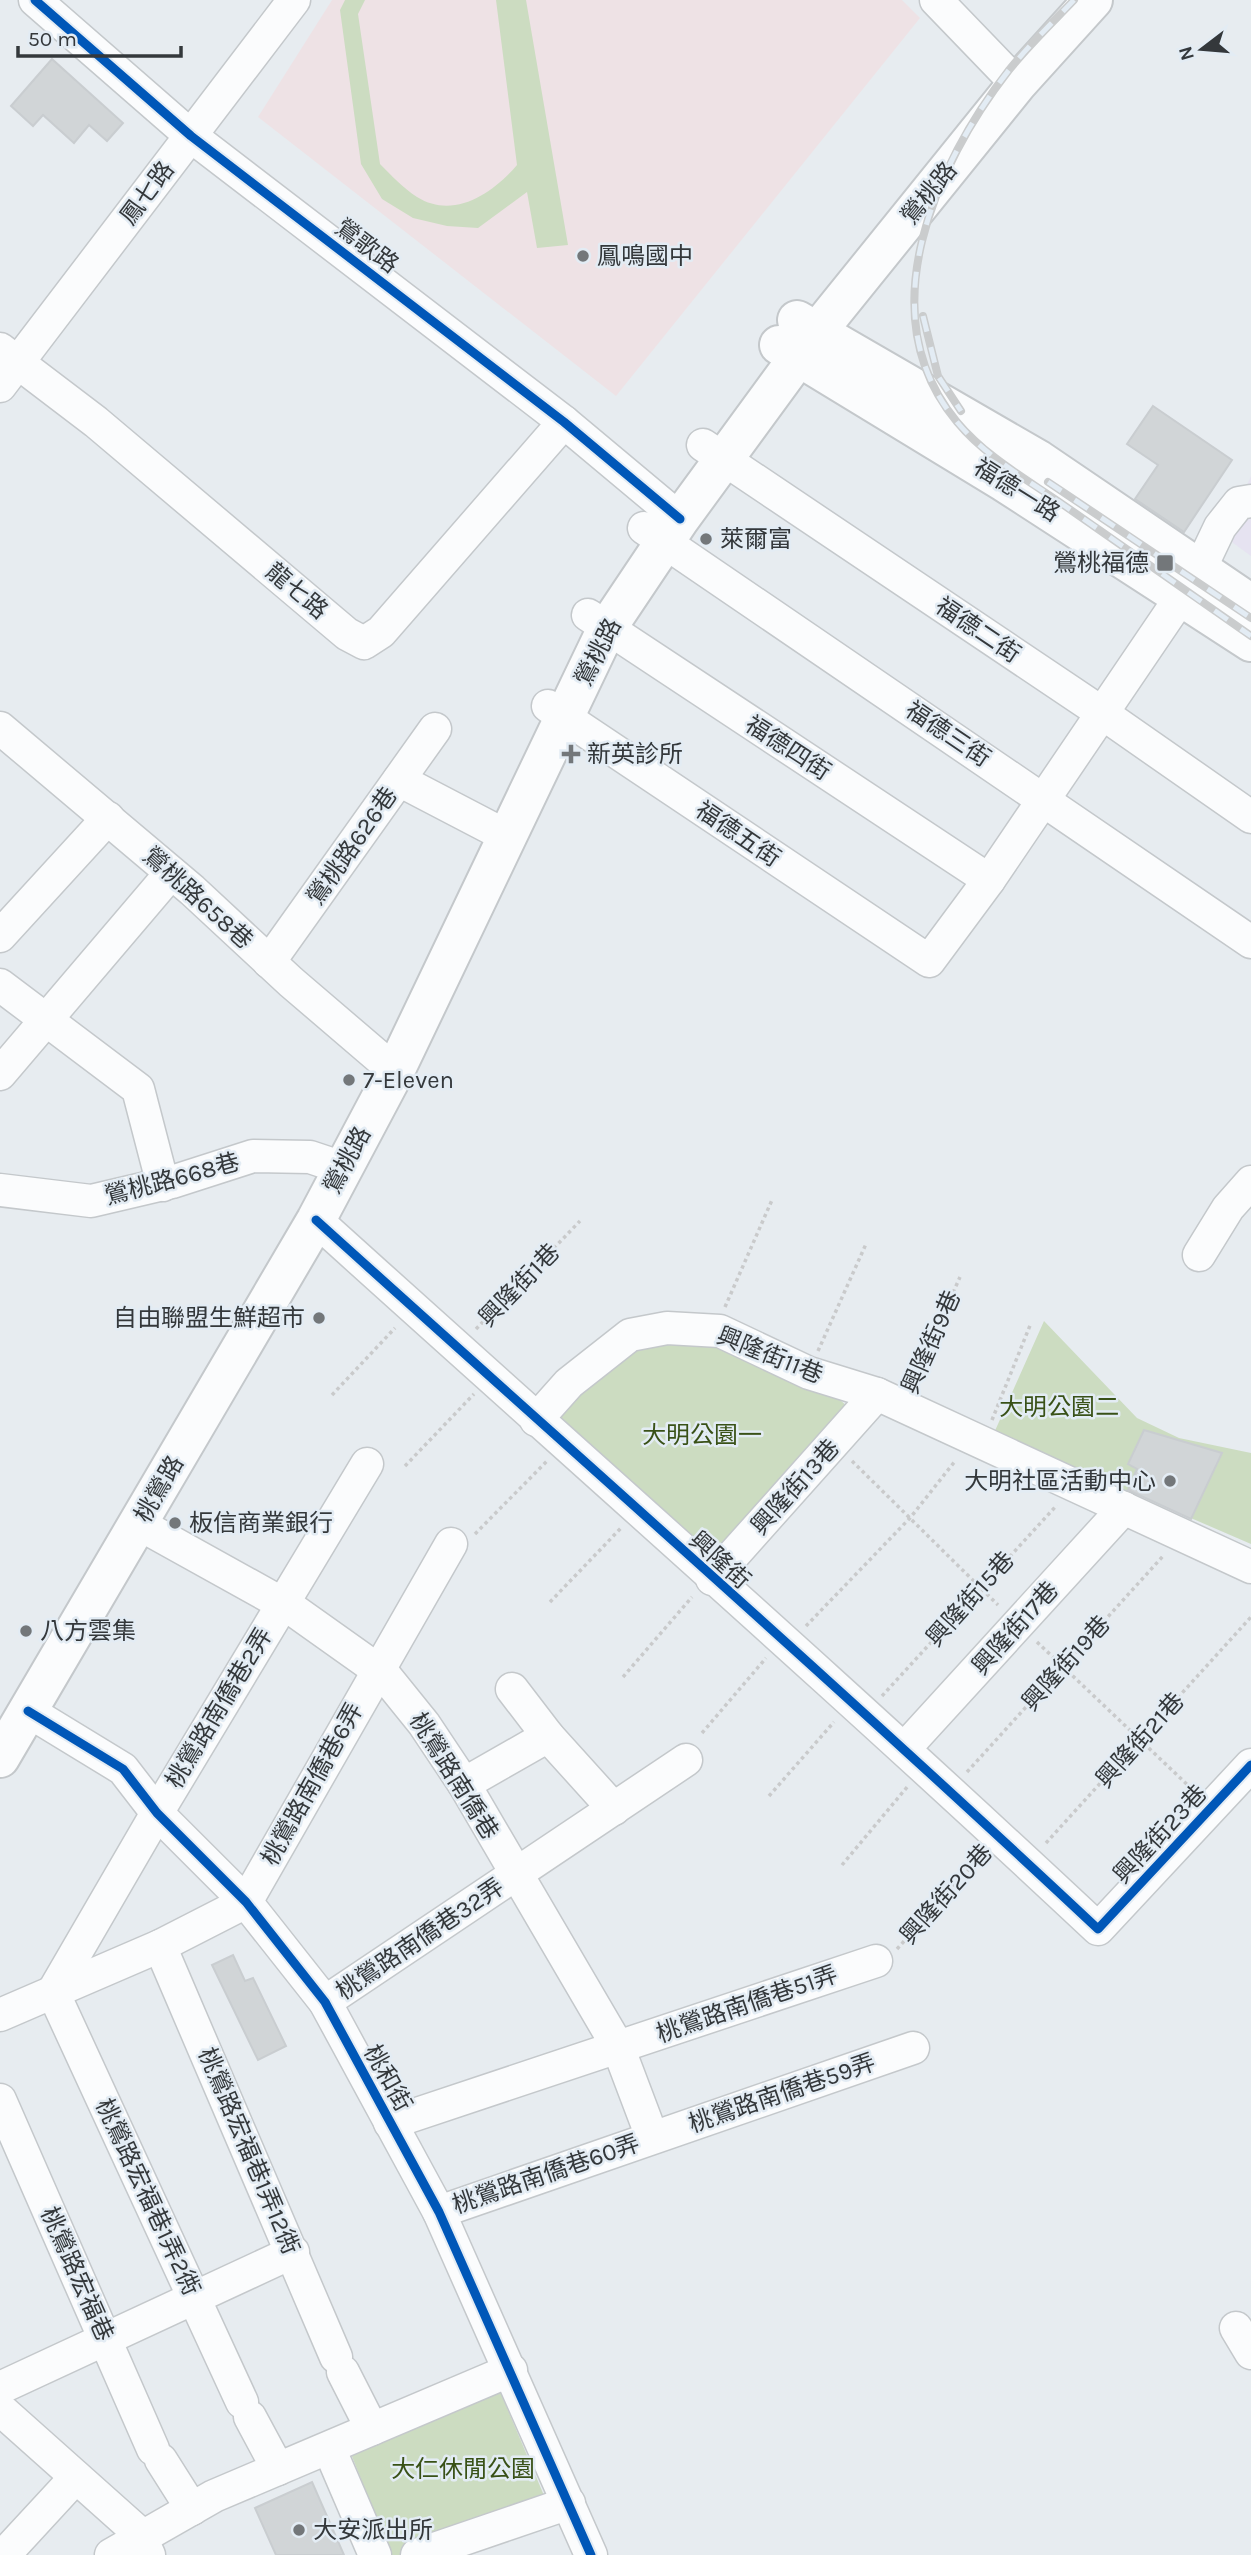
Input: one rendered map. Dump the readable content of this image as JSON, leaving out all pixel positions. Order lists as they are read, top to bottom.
{
  "streets": {
    "main road": ["鶯桃路", "福德一路", "桃鶯路"],
    "street": [
      "鳳七路",
      "鶯歌路",
      "龍七路",
      "福德二街",
      "福德三街",
      "福德四街",
      "福德五街",
      "鶯桃路626巷",
      "鶯桃路658巷",
      "鶯桃路668巷",
      "興隆街11巷",
      "興隆街13巷",
      "興隆街",
      "興隆街17巷",
      "桃鶯路南僑巷2弄",
      "桃鶯路南僑巷",
      "桃鶯路南僑巷6弄",
      "興隆街23巷",
      "桃鶯路南僑巷32弄",
      "桃鶯路南僑巷51弄",
      "桃和街",
      "桃鶯路南僑巷59弄",
      "桃鶯路宏福巷1弄12衖",
      "桃鶯路南僑巷60弄",
      "桃鶯路宏福巷1弄2衖",
      "桃鶯路宏福巷"
    ],
    "path": [
      "興隆街1巷",
      "興隆街9巷",
      "興隆街15巷",
      "興隆街19巷",
      "興隆街21巷",
      "興隆街20巷"
    ]
  },
  "crossings": [
    ["鳳七路", "鶯歌路"],
    ["鳳七路", "龍七路"],
    ["鶯桃路", "鶯歌路"],
    ["鶯桃路", "福德一路"],
    ["鶯桃路", "福德二街"],
    ["鶯桃路", "福德三街"],
    ["鶯桃路", "福德四街"],
    ["鶯桃路", "福德五街"],
    ["鶯桃路", "鶯桃路658巷"],
    ["鶯桃路", "鶯桃路668巷"],
    ["鶯桃路", "桃鶯路"],
    ["鶯桃路", "興隆街"],
    ["鶯歌路", "龍七路"],
    ["鶯歌路", "福德三街"],
    ["福德四街", "福德五街"],
    ["鶯桃路626巷", "鶯桃路658巷"],
    ["興隆街1巷", "興隆街"],
    ["興隆街9巷", "興隆街11巷"],
    ["興隆街9巷", "興隆街13巷"],
    ["興隆街11巷", "興隆街13巷"],
    ["興隆街11巷", "興隆街"],
    ["興隆街11巷", "興隆街15巷"],
    ["興隆街11巷", "興隆街17巷"],
    ["興隆街11巷", "興隆街19巷"],
    ["興隆街13巷", "興隆街"],
    ["桃鶯路", "興隆街"],
    ["桃鶯路", "桃鶯路南僑巷"],
    ["桃鶯路", "桃和街"],
    ["興隆街", "興隆街15巷"],
    ["興隆街", "興隆街17巷"],
    ["興隆街", "興隆街19巷"],
    ["興隆街", "興隆街21巷"],
    ["興隆街", "興隆街23巷"],
    ["興隆街", "興隆街20巷"],
    ["桃鶯路南僑巷2弄", "桃鶯路南僑巷"],
    ["桃鶯路南僑巷2弄", "桃和街"],
    ["桃鶯路南僑巷2弄", "桃鶯路宏福巷1弄2衖"],
    ["桃鶯路南僑巷", "桃鶯路南僑巷6弄"],
    ["桃鶯路南僑巷", "桃鶯路南僑巷32弄"],
    ["桃鶯路南僑巷", "桃鶯路南僑巷51弄"],
    ["桃鶯路南僑巷", "桃鶯路南僑巷59弄"],
    ["桃鶯路南僑巷", "桃鶯路南僑巷60弄"],
    ["桃鶯路南僑巷6弄", "桃和街"],
    ["興隆街20巷", "桃鶯路南僑巷51弄"],
    ["桃鶯路南僑巷32弄", "桃和街"],
    ["桃鶯路南僑巷51弄", "桃和街"],
    ["桃和街", "桃鶯路南僑巷60弄"],
    ["桃鶯路南僑巷59弄", "桃鶯路南僑巷60弄"]
  ],
  "parks": ["大明公園二", "大明公園一", "大仁休閒公園"],
  "places": {
    "other": [
      "鳳鳴國中",
      "萊爾富",
      "7-Eleven",
      "自由聯盟生鮮超市",
      "大明社區活動中心",
      "板信商業銀行",
      "八方雲集",
      "大安派出所"
    ],
    "transit": ["鶯桃福德"],
    "health": ["新英診所"]
  },
  "scale_bar": "50 m",
  "north": "left"
}
